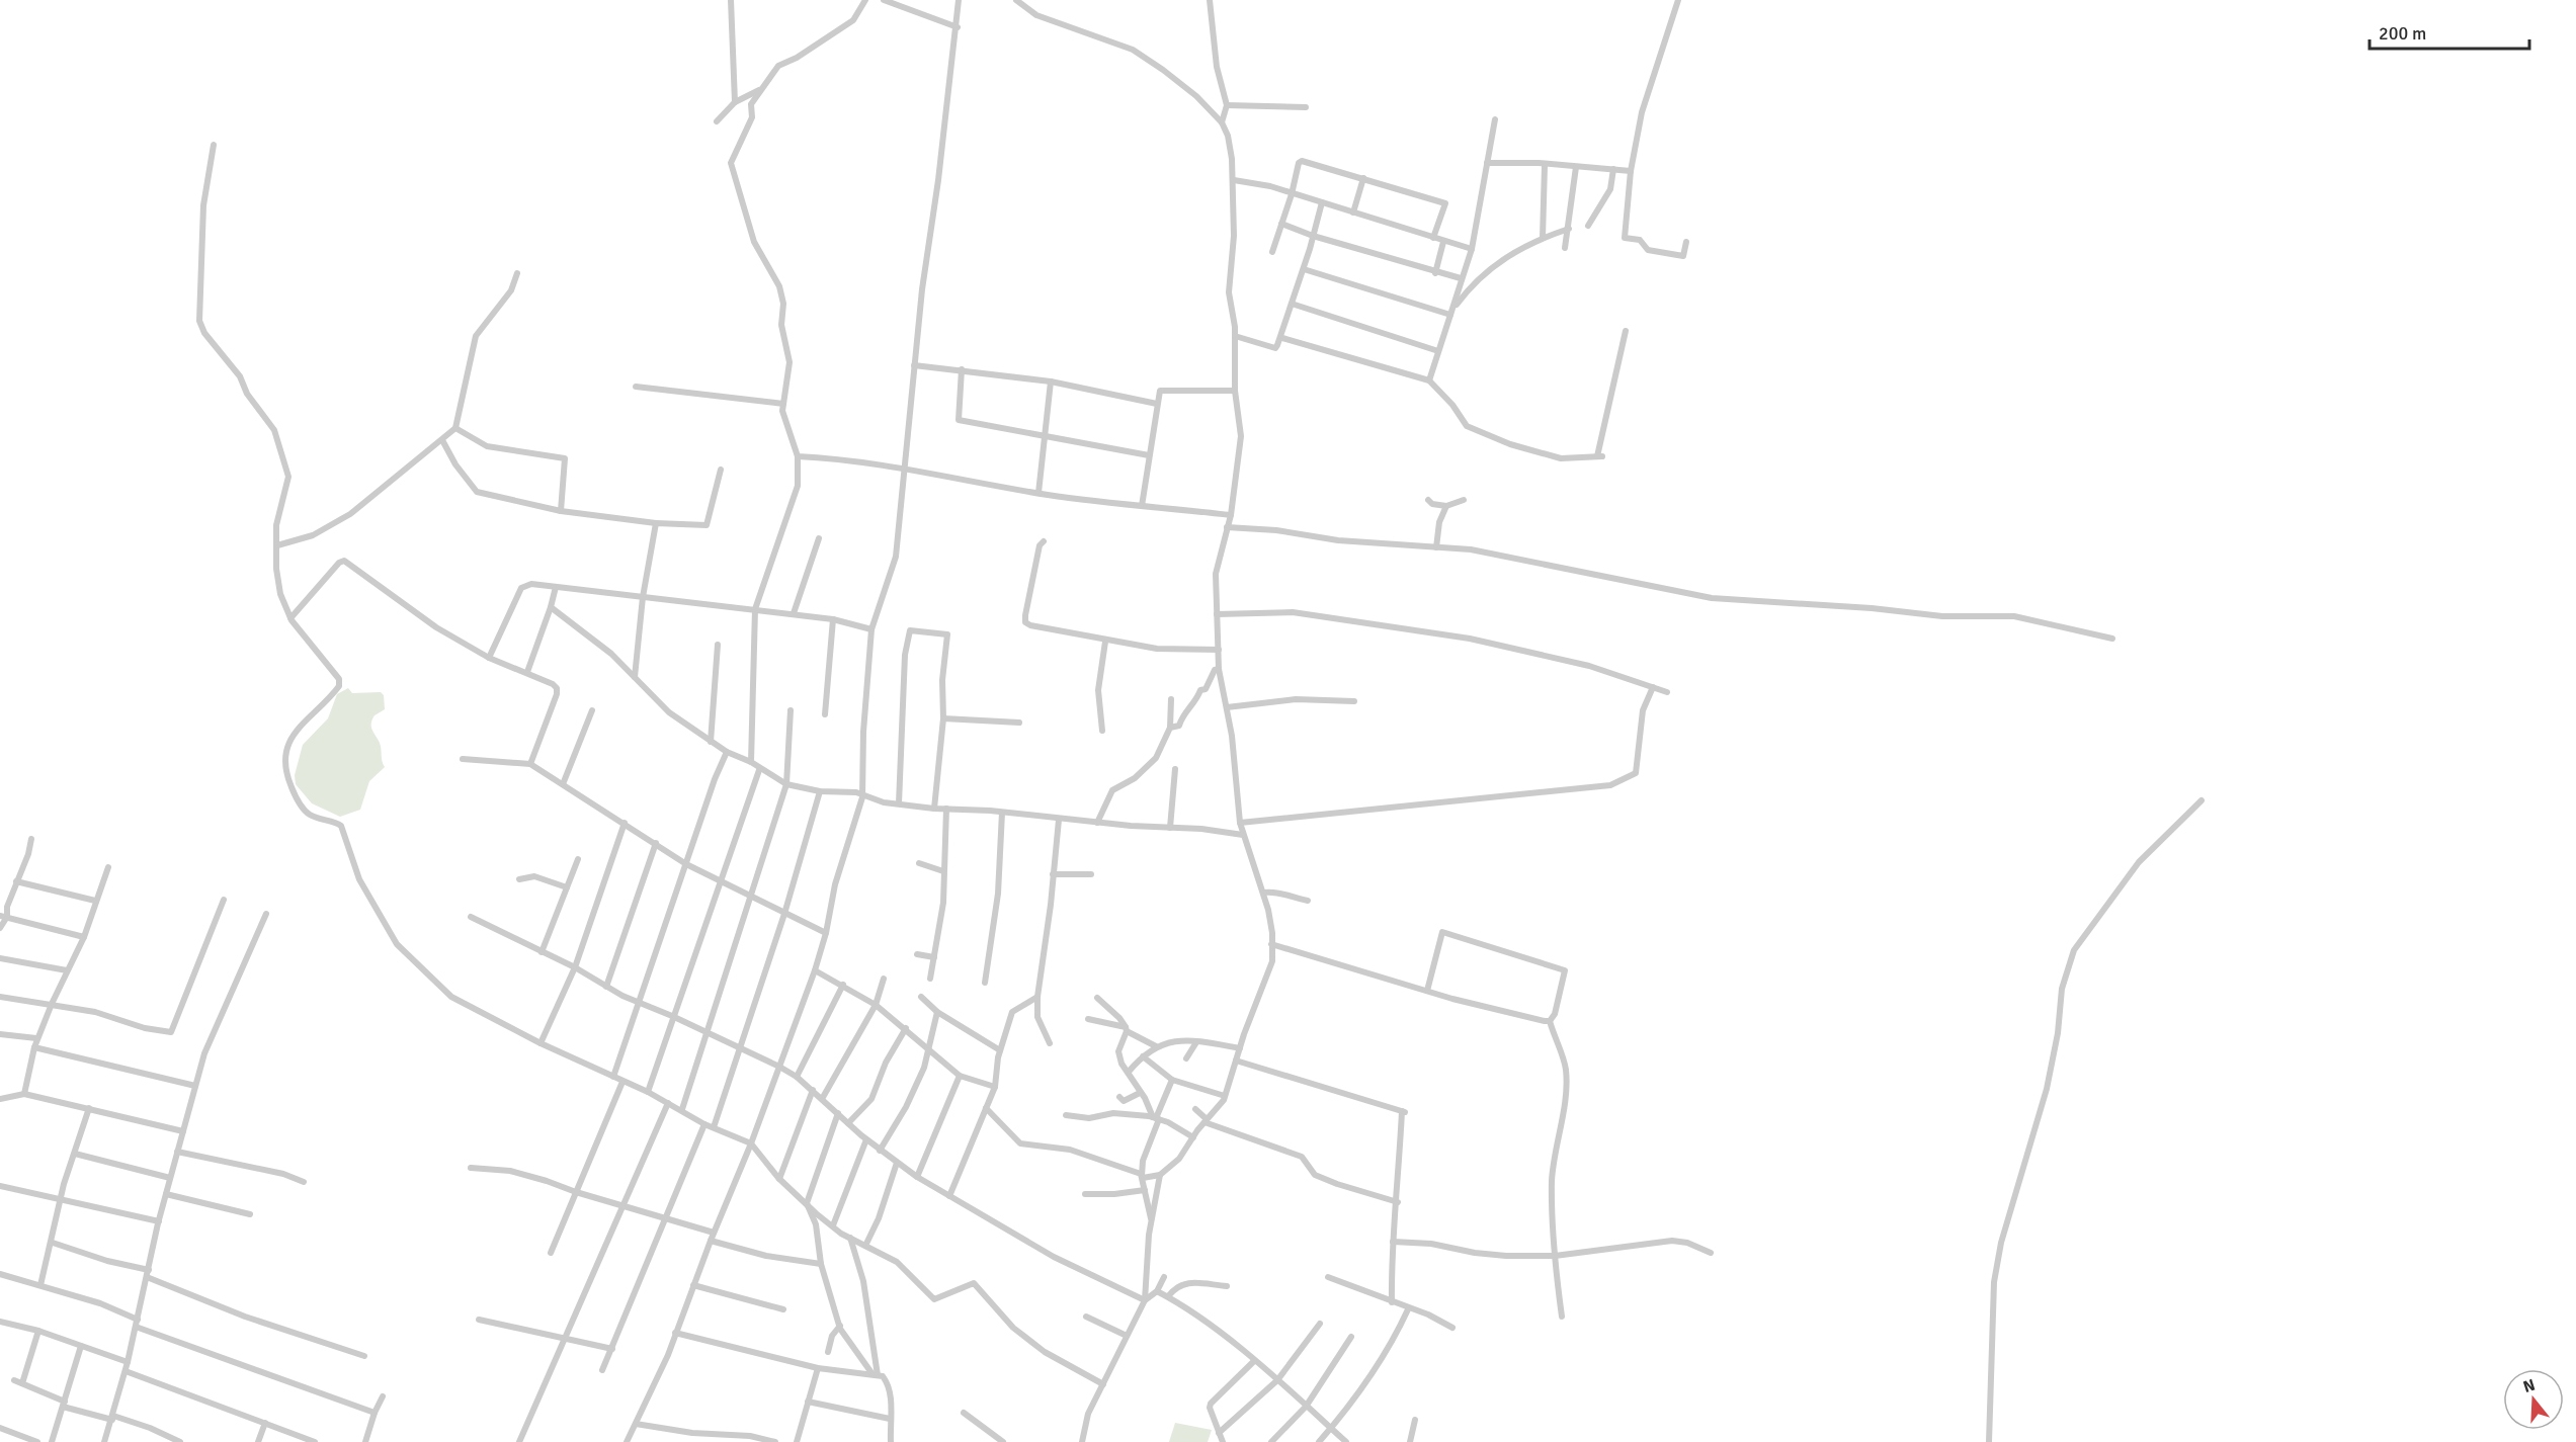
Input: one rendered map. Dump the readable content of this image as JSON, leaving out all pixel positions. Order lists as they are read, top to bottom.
{
  "scale_bar": "200 m",
  "north": "top"
}
